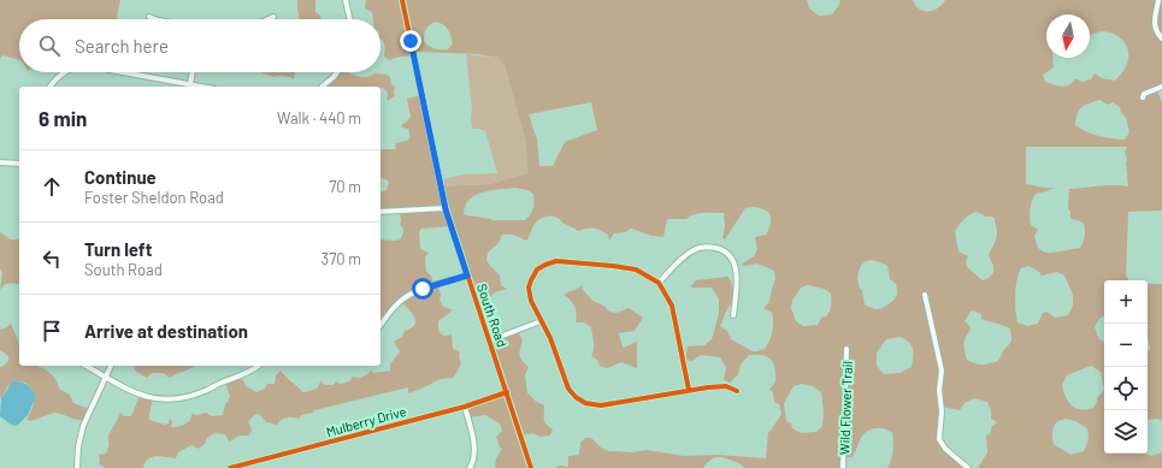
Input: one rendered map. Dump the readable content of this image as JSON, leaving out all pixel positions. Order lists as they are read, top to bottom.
{
  "streets": {
    "street": ["South Road", "Wild Flower Trail", "Mulberry Drive"]
  },
  "crossings": [
    ["South Road", "Mulberry Drive"]
  ],
  "north": "bottom",
  "page": {
    "search": "Search here",
    "heading": ["6 min", "Walk · 440 m"],
    "list": [
      ["Continue", "Foster Sheldon Road", "70 m"],
      ["Turn left", "South Road", "370 m"],
      "Arrive at destination"
    ],
    "map_buttons": ["+", "−"]
  }
}
